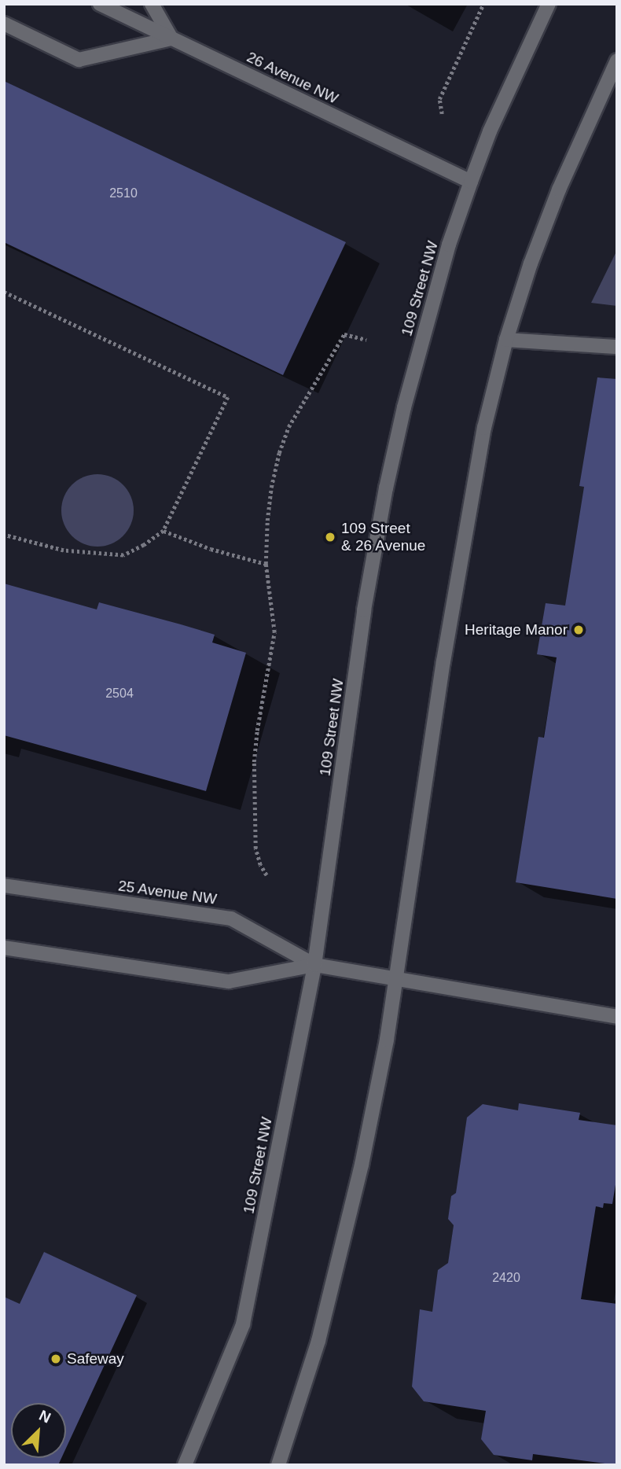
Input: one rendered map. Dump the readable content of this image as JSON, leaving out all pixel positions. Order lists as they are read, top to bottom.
{
  "streets": {
    "street": ["26 Avenue NW", "109 Street NW", "25 Avenue NW"]
  },
  "crossings": [
    ["26 Avenue NW", "109 Street NW"],
    ["109 Street NW", "25 Avenue NW"]
  ],
  "places": ["109 Street & 26 Avenue", "Heritage Manor", "Safeway"],
  "house_numbers": ["2510", "2504", "2420"],
  "north": "top right"
}
